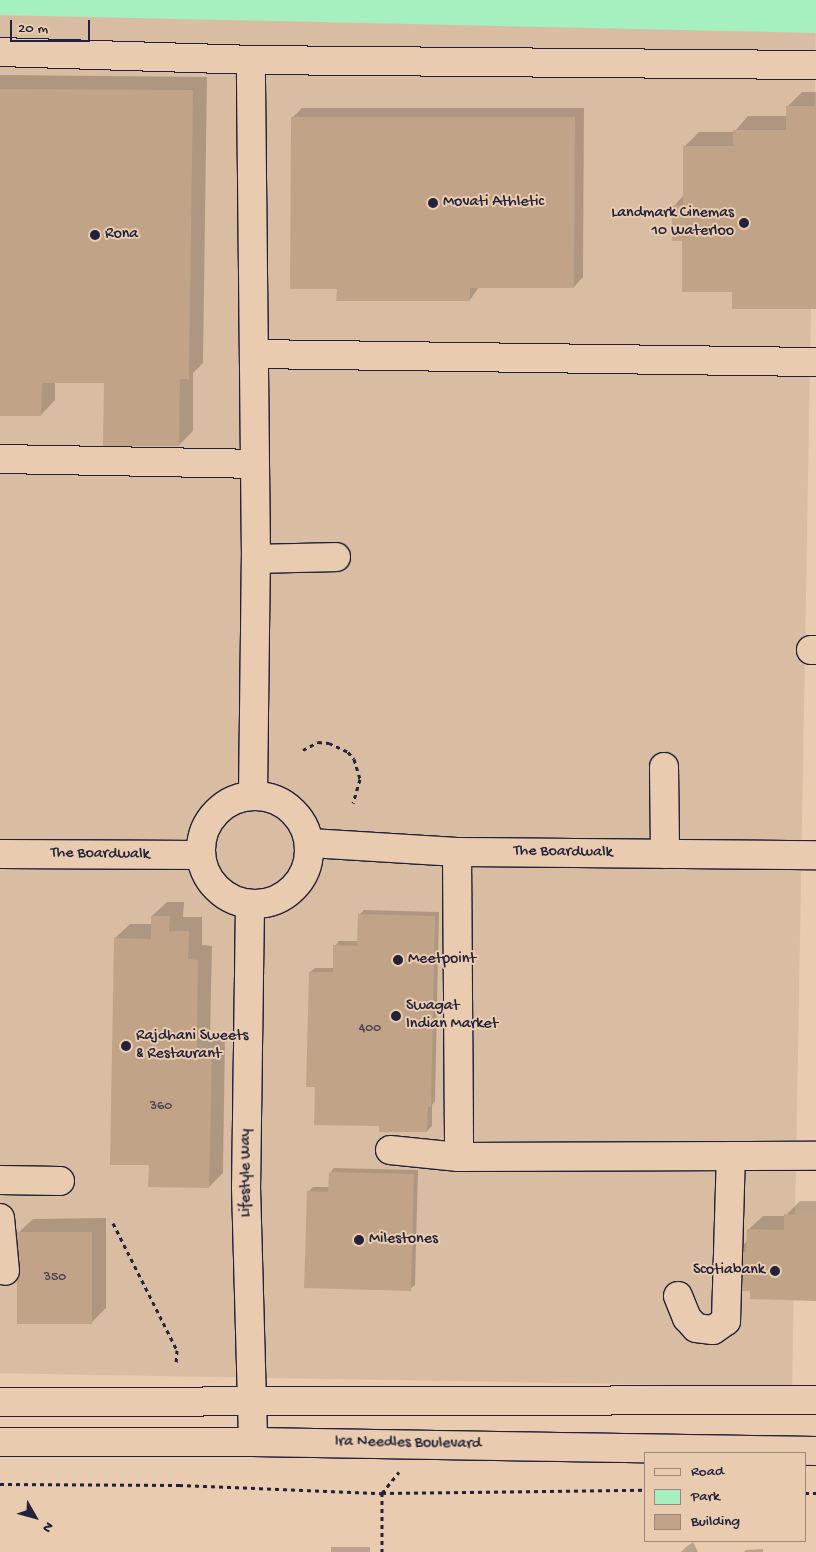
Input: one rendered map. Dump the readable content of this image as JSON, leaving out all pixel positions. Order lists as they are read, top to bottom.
{
  "streets": {
    "main road": ["The Boardwalk", "Lifestyle Way", "Ira Needles Boulevard"]
  },
  "crossings": [
    ["The Boardwalk", "Lifestyle Way"],
    ["Lifestyle Way", "Ira Needles Boulevard"]
  ],
  "places": [
    "Movati Athletic",
    "Landmark Cinemas 10 Waterloo",
    "Rona",
    "Meetpoint",
    "Swagat Indian Market",
    "Rajdhani Sweets & Restaurant",
    "Milestones",
    "Scotiabank"
  ],
  "house_numbers": ["400", "360", "350"],
  "legend": ["Road", "Park", "Building"],
  "scale_bar": "20 m",
  "north": "bottom right"
}
